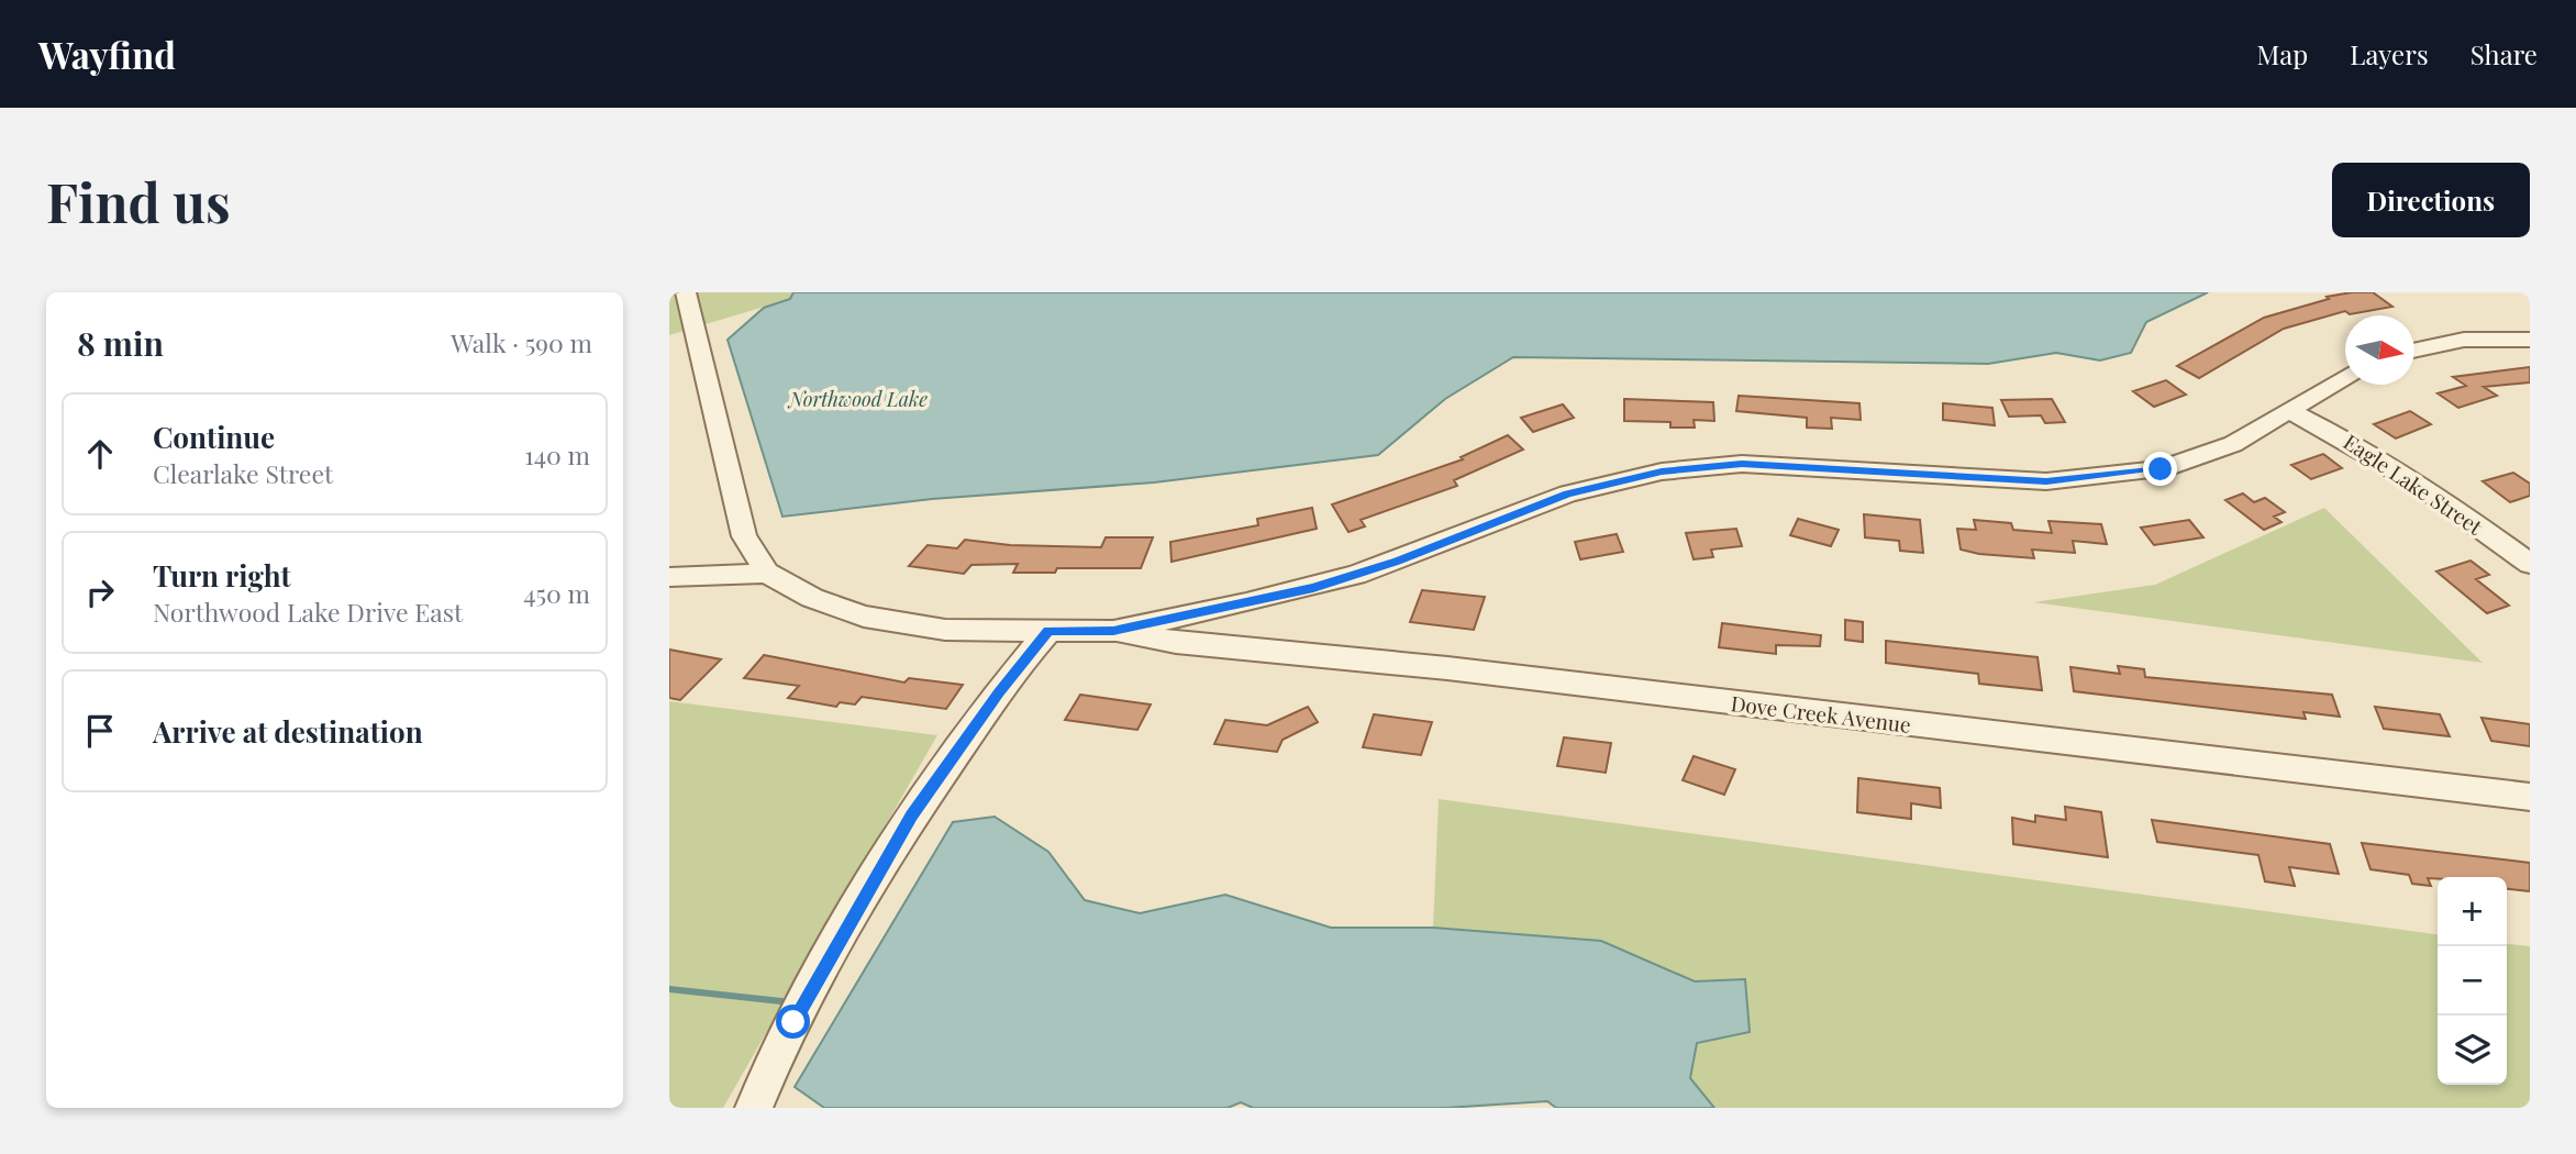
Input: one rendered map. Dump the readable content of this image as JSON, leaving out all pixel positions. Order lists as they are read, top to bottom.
{
  "streets": {
    "street": ["Eagle Lake Street", "Dove Creek Avenue"]
  },
  "water": ["Northwood Lake"],
  "north": "right",
  "page": {
    "header": "Wayfind",
    "nav": ["Map", "Layers", "Share"],
    "buttons": "Directions",
    "title": "Find us",
    "heading": ["8 min", "Walk · 590 m"],
    "list": [
      ["Continue", "Clearlake Street", "140 m"],
      ["Turn right", "Northwood Lake Drive East", "450 m"],
      "Arrive at destination"
    ],
    "map_buttons": ["+", "−"]
  }
}
